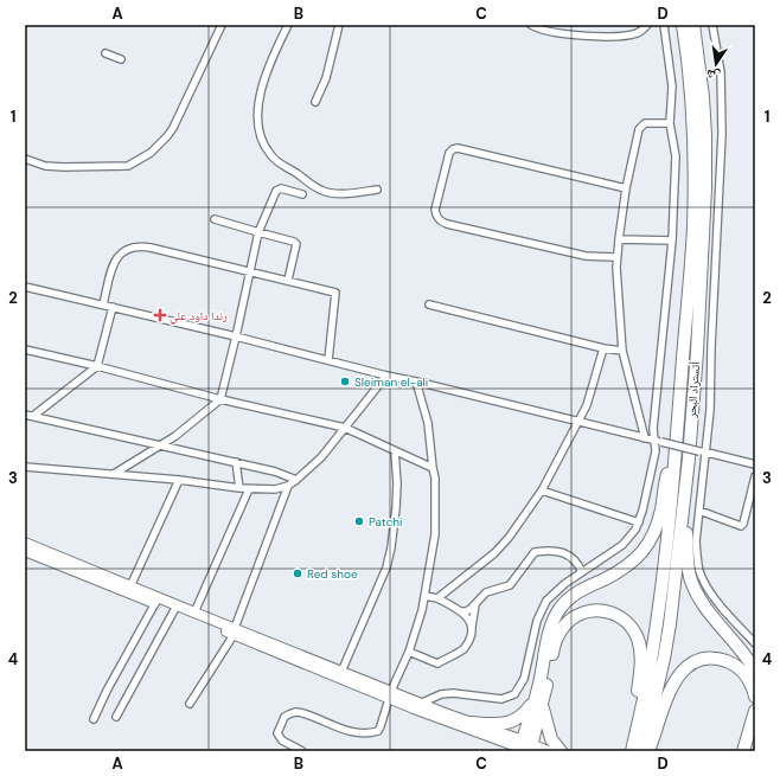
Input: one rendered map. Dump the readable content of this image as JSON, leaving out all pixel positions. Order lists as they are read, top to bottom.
{
  "streets": {
    "highway": ["أتستراد البحر"]
  },
  "places": {
    "health": ["رندا داود علي"],
    "other": ["Sleiman el-ali", "Patchi", "Red shoe"]
  },
  "north": "bottom",
  "grid": {
    "columns": [
      "A",
      "B",
      "C",
      "D"
    ],
    "rows": [
      "1",
      "2",
      "3",
      "4"
    ]
  }
}
